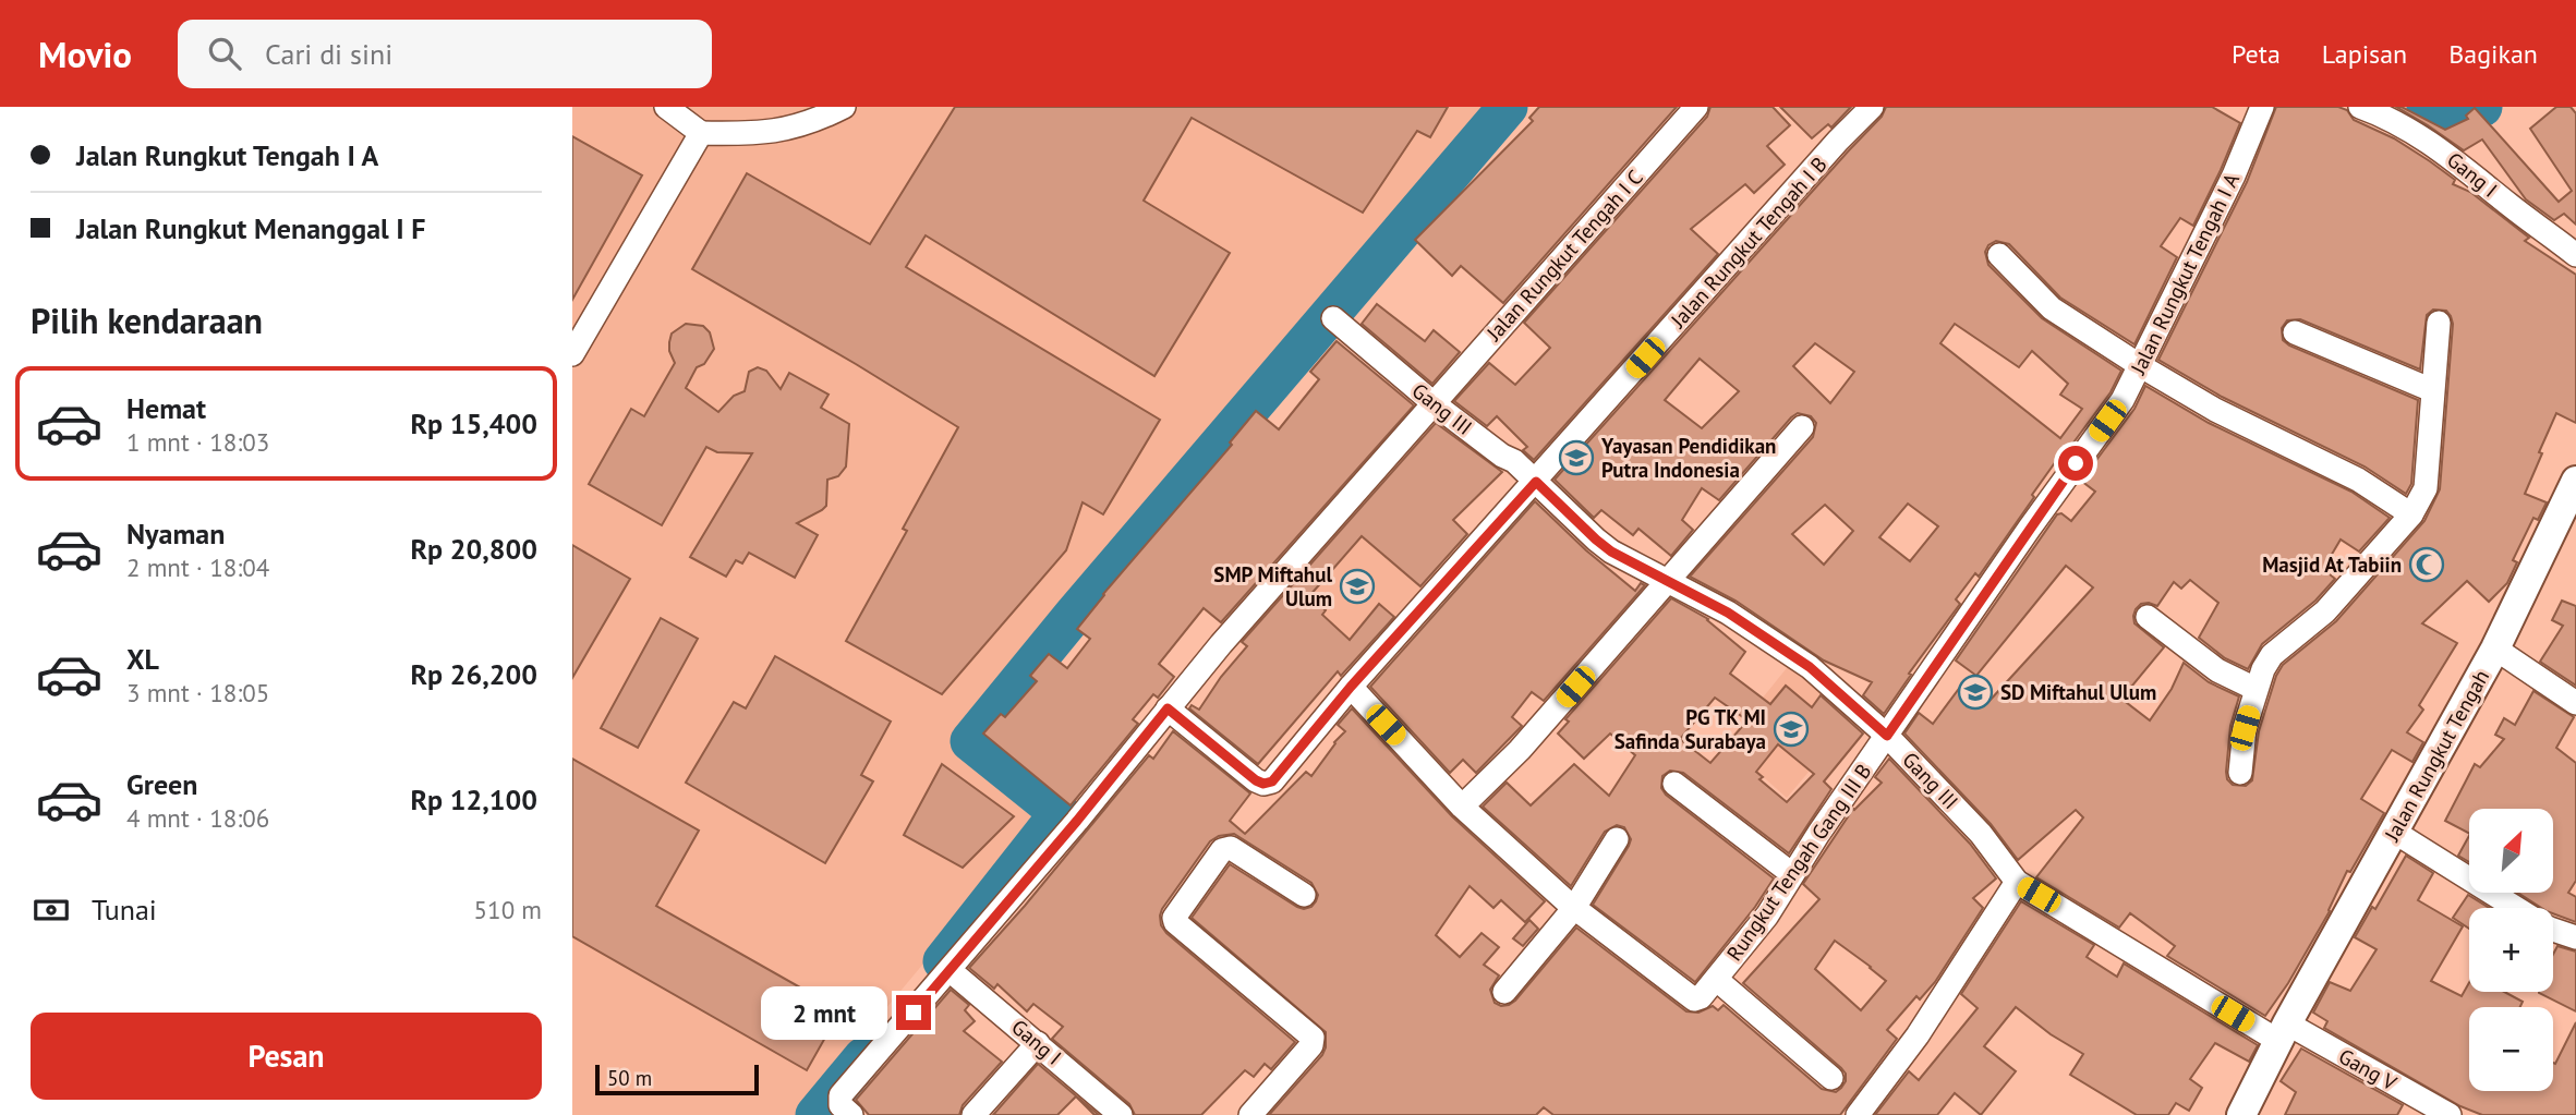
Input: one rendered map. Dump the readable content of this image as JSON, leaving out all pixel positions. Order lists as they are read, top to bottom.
{
  "streets": {
    "main road": ["Jalan Rungkut Tengah"],
    "street": [
      "Gang I",
      "Jalan Rungkut Tengah I B",
      "Jalan Rungkut Tengah I C",
      "Jalan Rungkut Tengah I A",
      "Gang III",
      "Rungkut Tengah Gang III B",
      "Gang V"
    ]
  },
  "crossings": [
    ["Gang I", "Jalan Rungkut Tengah I C"],
    ["Jalan Rungkut Tengah I B", "Jalan Rungkut Tengah I C"],
    ["Jalan Rungkut Tengah I B", "Gang III"],
    ["Jalan Rungkut Tengah I B", "Rungkut Tengah Gang III B"],
    ["Jalan Rungkut Tengah I C", "Gang III"],
    ["Jalan Rungkut Tengah I A", "Gang III"],
    ["Jalan Rungkut Tengah I A", "Rungkut Tengah Gang III B"],
    ["Gang III", "Jalan Rungkut Tengah"],
    ["Gang III", "Rungkut Tengah Gang III B"],
    ["Gang III", "Gang V"],
    ["Jalan Rungkut Tengah", "Gang V"]
  ],
  "places": {
    "school or university": [
      "Yayasan Pendidikan Putra Indonesia",
      "SMP Miftahul Ulum",
      "SD Miftahul Ulum",
      "PG TK MI Safinda Surabaya"
    ],
    "mosque": ["Masjid At Tabiin"]
  },
  "scale_bar": "50 m",
  "north": "top right",
  "page": {
    "header": "Movio",
    "search": "Cari di sini",
    "nav": ["Peta", "Lapisan", "Bagikan"],
    "banner": ["Jalan Rungkut Tengah I A", "Jalan Rungkut Menanggal I F"],
    "heading": "Pilih kendaraan",
    "list": [
      {
        "name": "Hemat",
        "note": "1 mnt · 18:03",
        "value": "Rp 15,400"
      },
      {
        "name": "Nyaman",
        "note": "2 mnt · 18:04",
        "value": "Rp 20,800"
      },
      {
        "name": "XL",
        "note": "3 mnt · 18:05",
        "value": "Rp 26,200"
      },
      {
        "name": "Green",
        "note": "4 mnt · 18:06",
        "value": "Rp 12,100"
      }
    ],
    "map_buttons": ["+", "−"],
    "pay": ["Tunai", "510 m"],
    "bubble": "2 mnt",
    "buttons": "Pesan",
    "scale": "50 m"
  }
}
